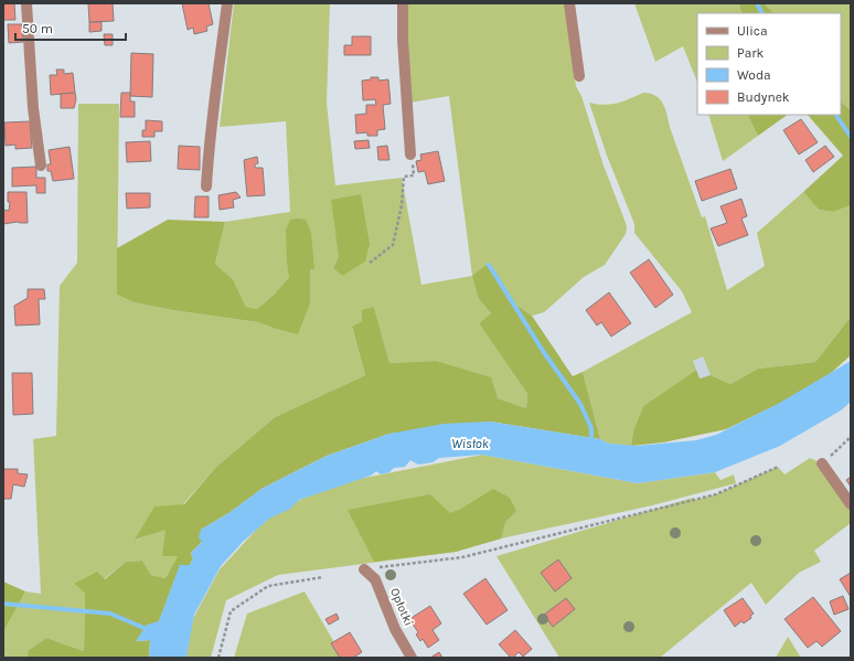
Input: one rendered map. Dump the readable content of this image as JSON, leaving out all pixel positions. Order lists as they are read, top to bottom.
{
  "streets": {
    "street": ["Opłotki"]
  },
  "water": ["Wisłok"],
  "legend": [
    "Ulica",
    "Park",
    "Woda",
    "Budynek"
  ],
  "scale_bar": "50 m"
}
